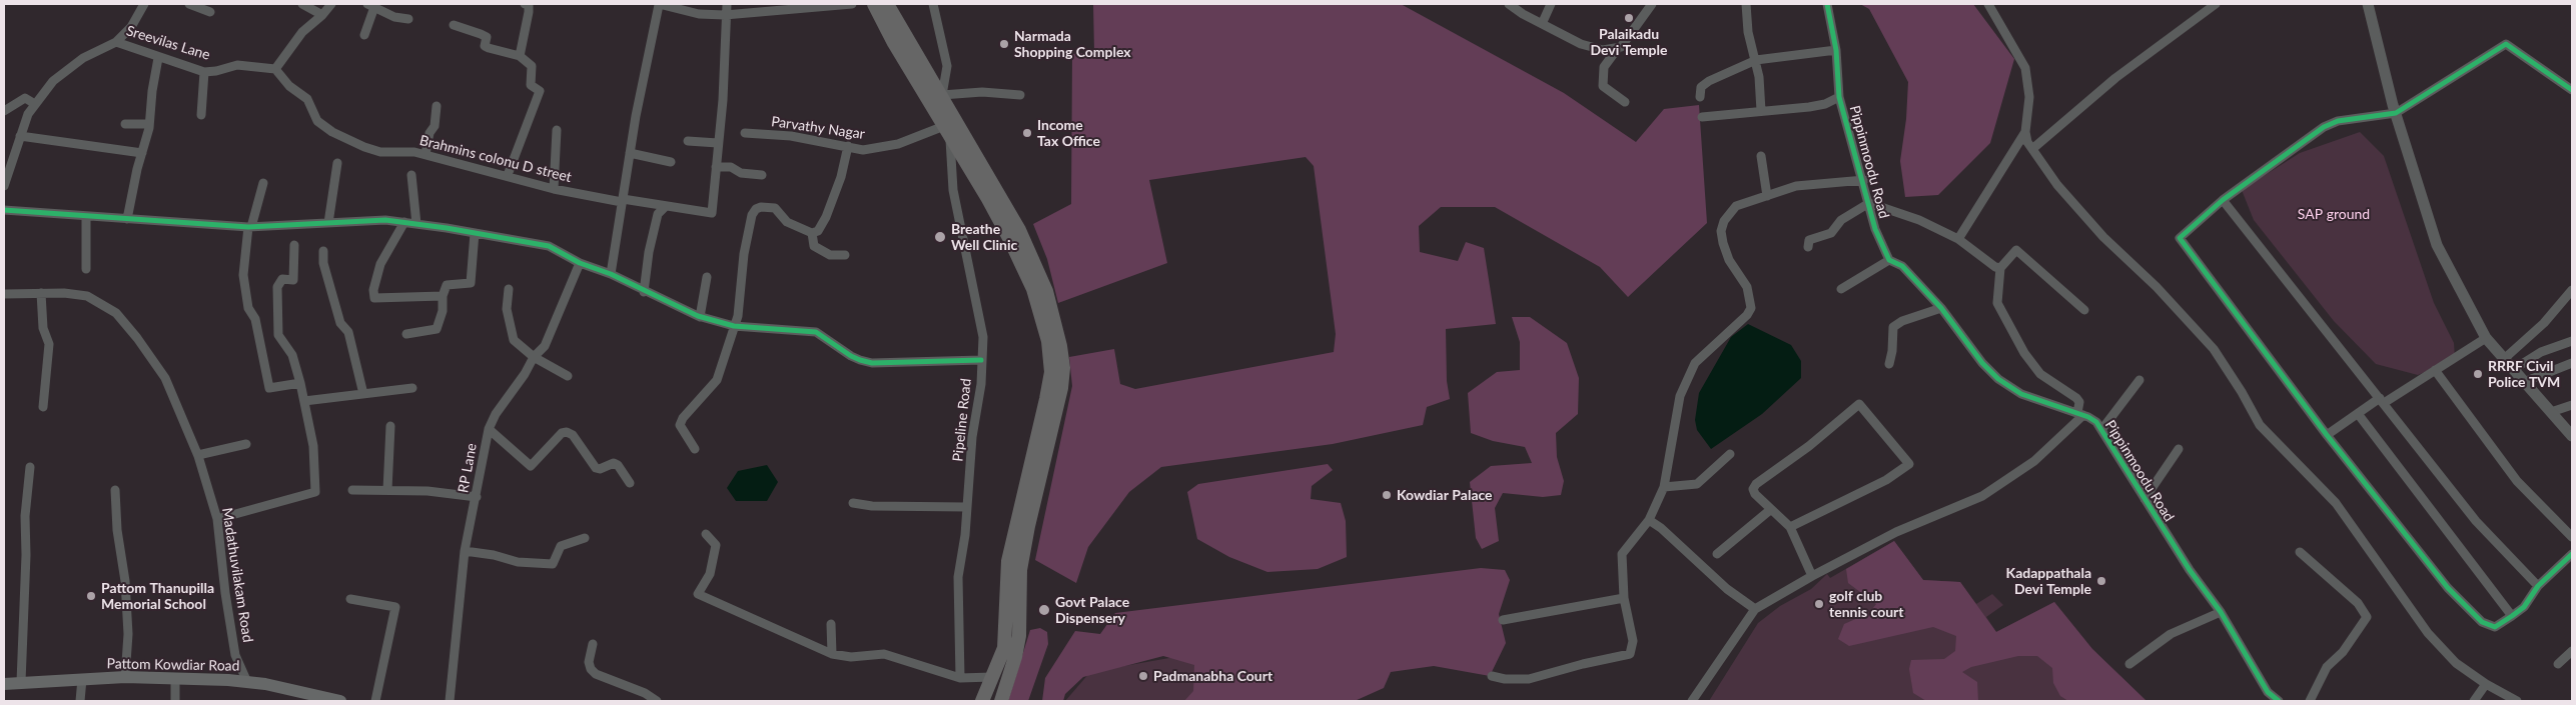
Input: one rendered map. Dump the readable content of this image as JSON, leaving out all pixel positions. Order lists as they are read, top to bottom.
{
  "streets": {
    "main road": ["Pattom Kowdiar Road"],
    "street": [
      "Sreevilas Lane",
      "Parvathy Nagar",
      "Brahmins colonu D street",
      "Pippinmoodu Road",
      "Pipeline Road",
      "RP Lane",
      "Madathuvilakam Road"
    ]
  },
  "crossings": [
    ["Sreevilas Lane", "Brahmins colonu D street"],
    ["Parvathy Nagar", "Pipeline Road"],
    ["Madathuvilakam Road", "Pattom Kowdiar Road"]
  ],
  "parks": ["SAP ground"],
  "places": [
    "Palaikadu Devi Temple",
    "Narmada Shopping Complex",
    "Income Tax Office",
    "Breathe Well Clinic",
    "RRRF Civil Police TVM",
    "Kowdiar Palace",
    "Kadappathala Devi Temple",
    "Pattom Thanupilla Memorial School",
    "golf club tennis court",
    "Govt Palace Dispensery",
    "Padmanabha Court"
  ]
}
